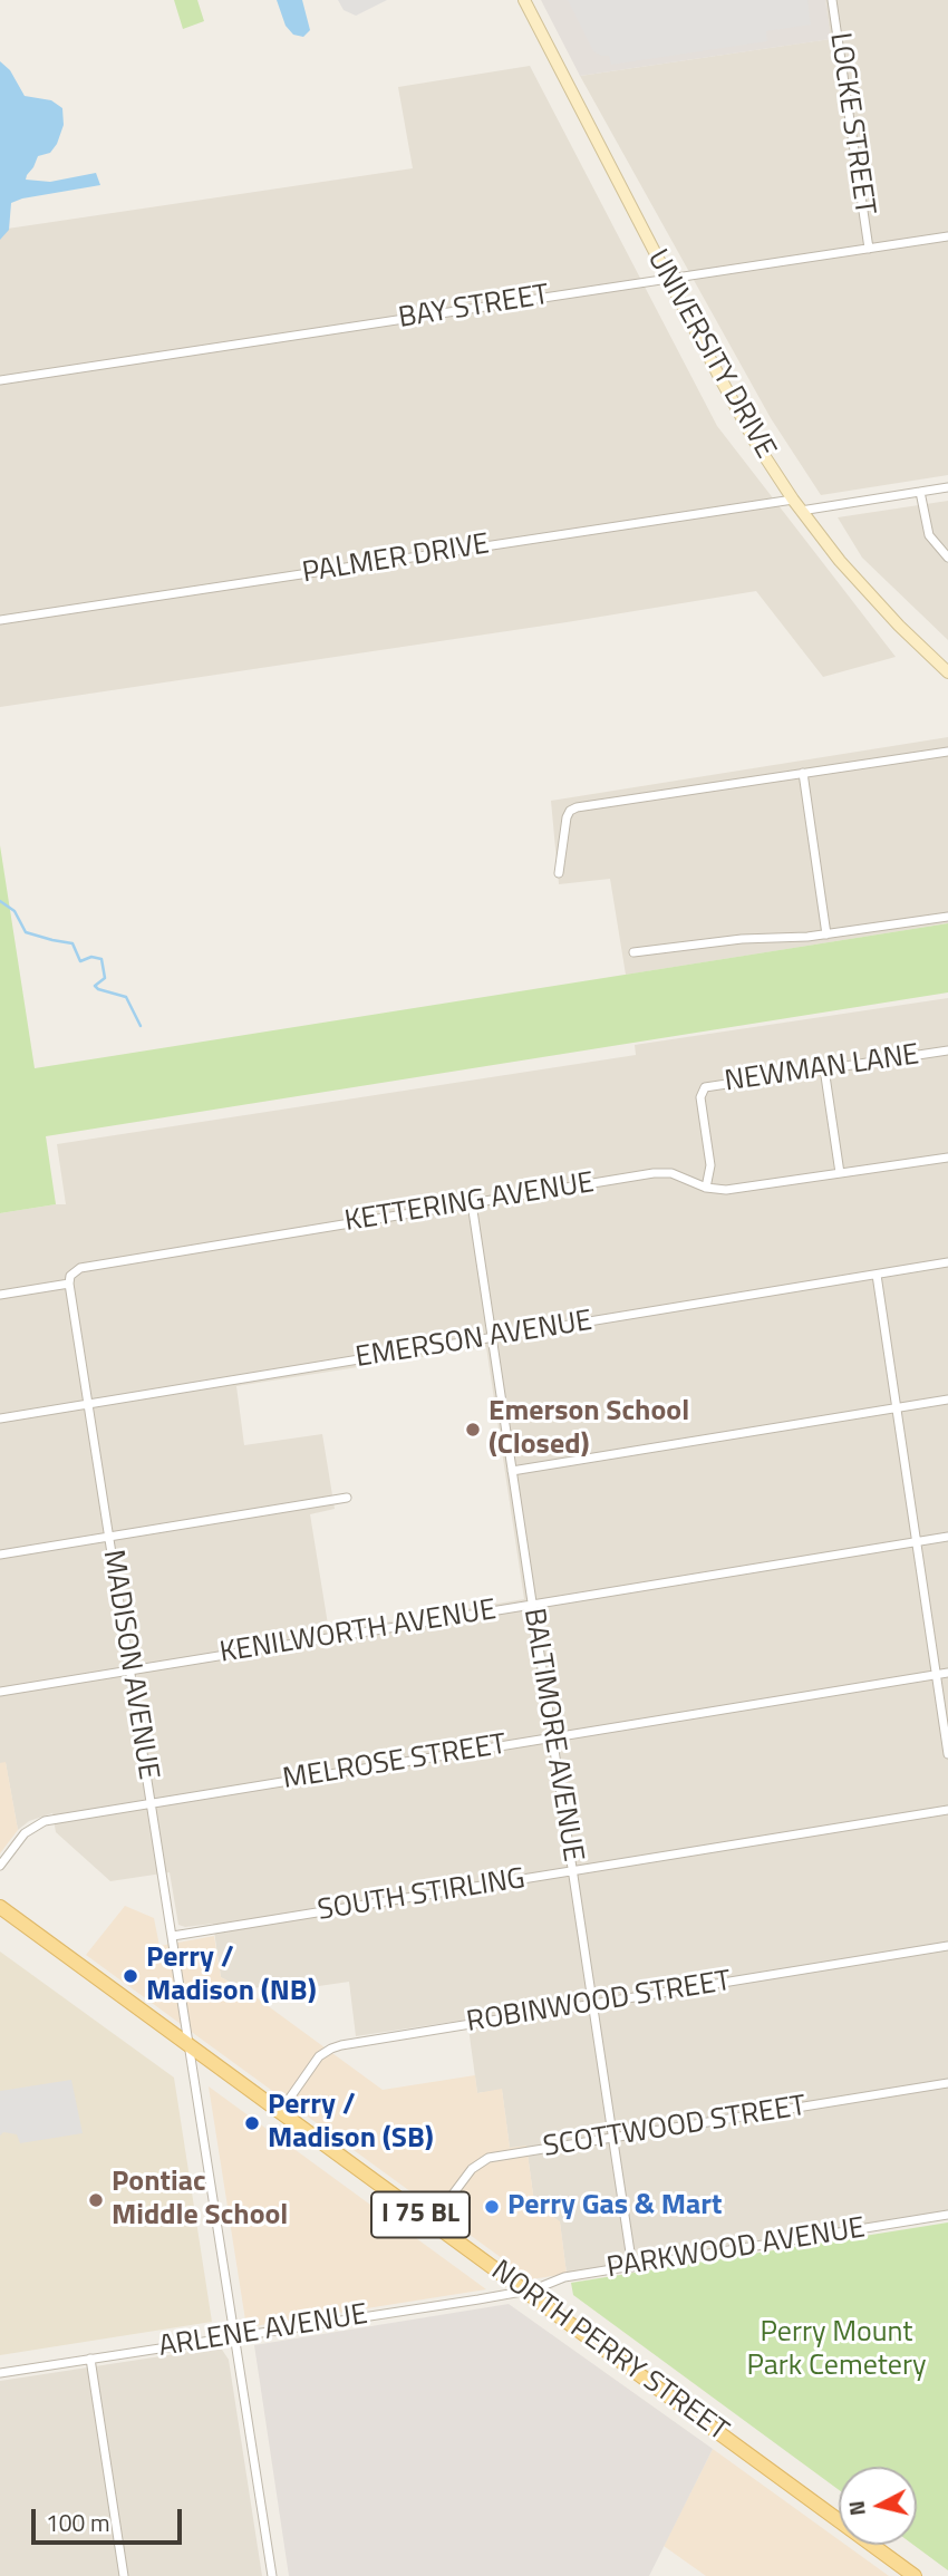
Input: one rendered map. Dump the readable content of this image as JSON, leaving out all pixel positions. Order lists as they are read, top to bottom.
{
  "streets": {
    "main road": ["UNIVERSITY DRIVE", "I 75 BL", "NORTH PERRY STREET"],
    "street": [
      "LOCKE STREET",
      "BAY STREET",
      "PALMER DRIVE",
      "NEWMAN LANE",
      "KETTERING AVENUE",
      "EMERSON AVENUE",
      "KENILWORTH AVENUE",
      "MADISON AVENUE",
      "BALTIMORE AVENUE",
      "MELROSE STREET",
      "SOUTH STIRLING",
      "ROBINWOOD STREET",
      "SCOTTWOOD STREET",
      "PARKWOOD AVENUE",
      "ARLENE AVENUE"
    ]
  },
  "crossings": [
    ["LOCKE STREET", "BAY STREET"],
    ["BAY STREET", "UNIVERSITY DRIVE"],
    ["UNIVERSITY DRIVE", "PALMER DRIVE"],
    ["NEWMAN LANE", "KETTERING AVENUE"],
    ["KETTERING AVENUE", "MADISON AVENUE"],
    ["KETTERING AVENUE", "BALTIMORE AVENUE"],
    ["EMERSON AVENUE", "MADISON AVENUE"],
    ["EMERSON AVENUE", "BALTIMORE AVENUE"],
    ["KENILWORTH AVENUE", "MADISON AVENUE"],
    ["KENILWORTH AVENUE", "BALTIMORE AVENUE"],
    ["MADISON AVENUE", "MELROSE STREET"],
    ["MADISON AVENUE", "SOUTH STIRLING"],
    ["MADISON AVENUE", "ARLENE AVENUE"],
    ["MADISON AVENUE", "NORTH PERRY STREET"],
    ["BALTIMORE AVENUE", "MELROSE STREET"],
    ["BALTIMORE AVENUE", "SOUTH STIRLING"],
    ["BALTIMORE AVENUE", "ROBINWOOD STREET"],
    ["BALTIMORE AVENUE", "SCOTTWOOD STREET"],
    ["BALTIMORE AVENUE", "PARKWOOD AVENUE"],
    ["ROBINWOOD STREET", "NORTH PERRY STREET"],
    ["SCOTTWOOD STREET", "NORTH PERRY STREET"],
    ["PARKWOOD AVENUE", "ARLENE AVENUE"],
    ["PARKWOOD AVENUE", "NORTH PERRY STREET"],
    ["ARLENE AVENUE", "NORTH PERRY STREET"]
  ],
  "parks": ["Perry Mount Park Cemetery"],
  "places": [
    "Emerson School (Closed)",
    "Perry / Madison (NB)",
    "Perry / Madison (SB)",
    "Pontiac Middle School",
    "Perry Gas & Mart"
  ],
  "scale_bar": "100 m",
  "north": "left"
}
